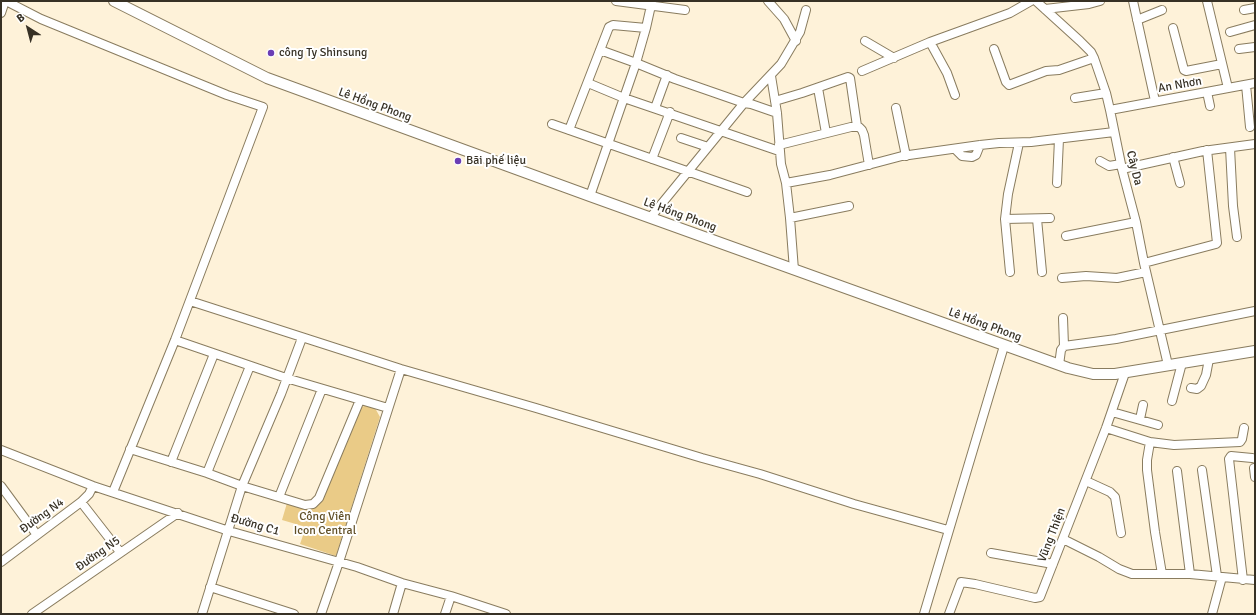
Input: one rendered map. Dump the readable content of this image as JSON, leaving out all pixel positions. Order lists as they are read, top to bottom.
{
  "streets": {
    "main road": ["Lê Hồng Phong"],
    "street": [
      "An Nhơn",
      "Cây Da",
      "Đường N4",
      "Đường C1",
      "Vũng Thiện",
      "Đường N5"
    ]
  },
  "crossings": [
    ["An Nhơn", "Cây Da"],
    ["Lê Hồng Phong", "Cây Da"],
    ["Lê Hồng Phong", "Vũng Thiện"],
    ["Đường N4", "Đường C1"],
    ["Đường C1", "Đường N5"]
  ],
  "parks": ["Công Viên Icon Central"],
  "places": ["công Ty Shinsung", "Bãi phế liệu"],
  "north": "top left"
}
